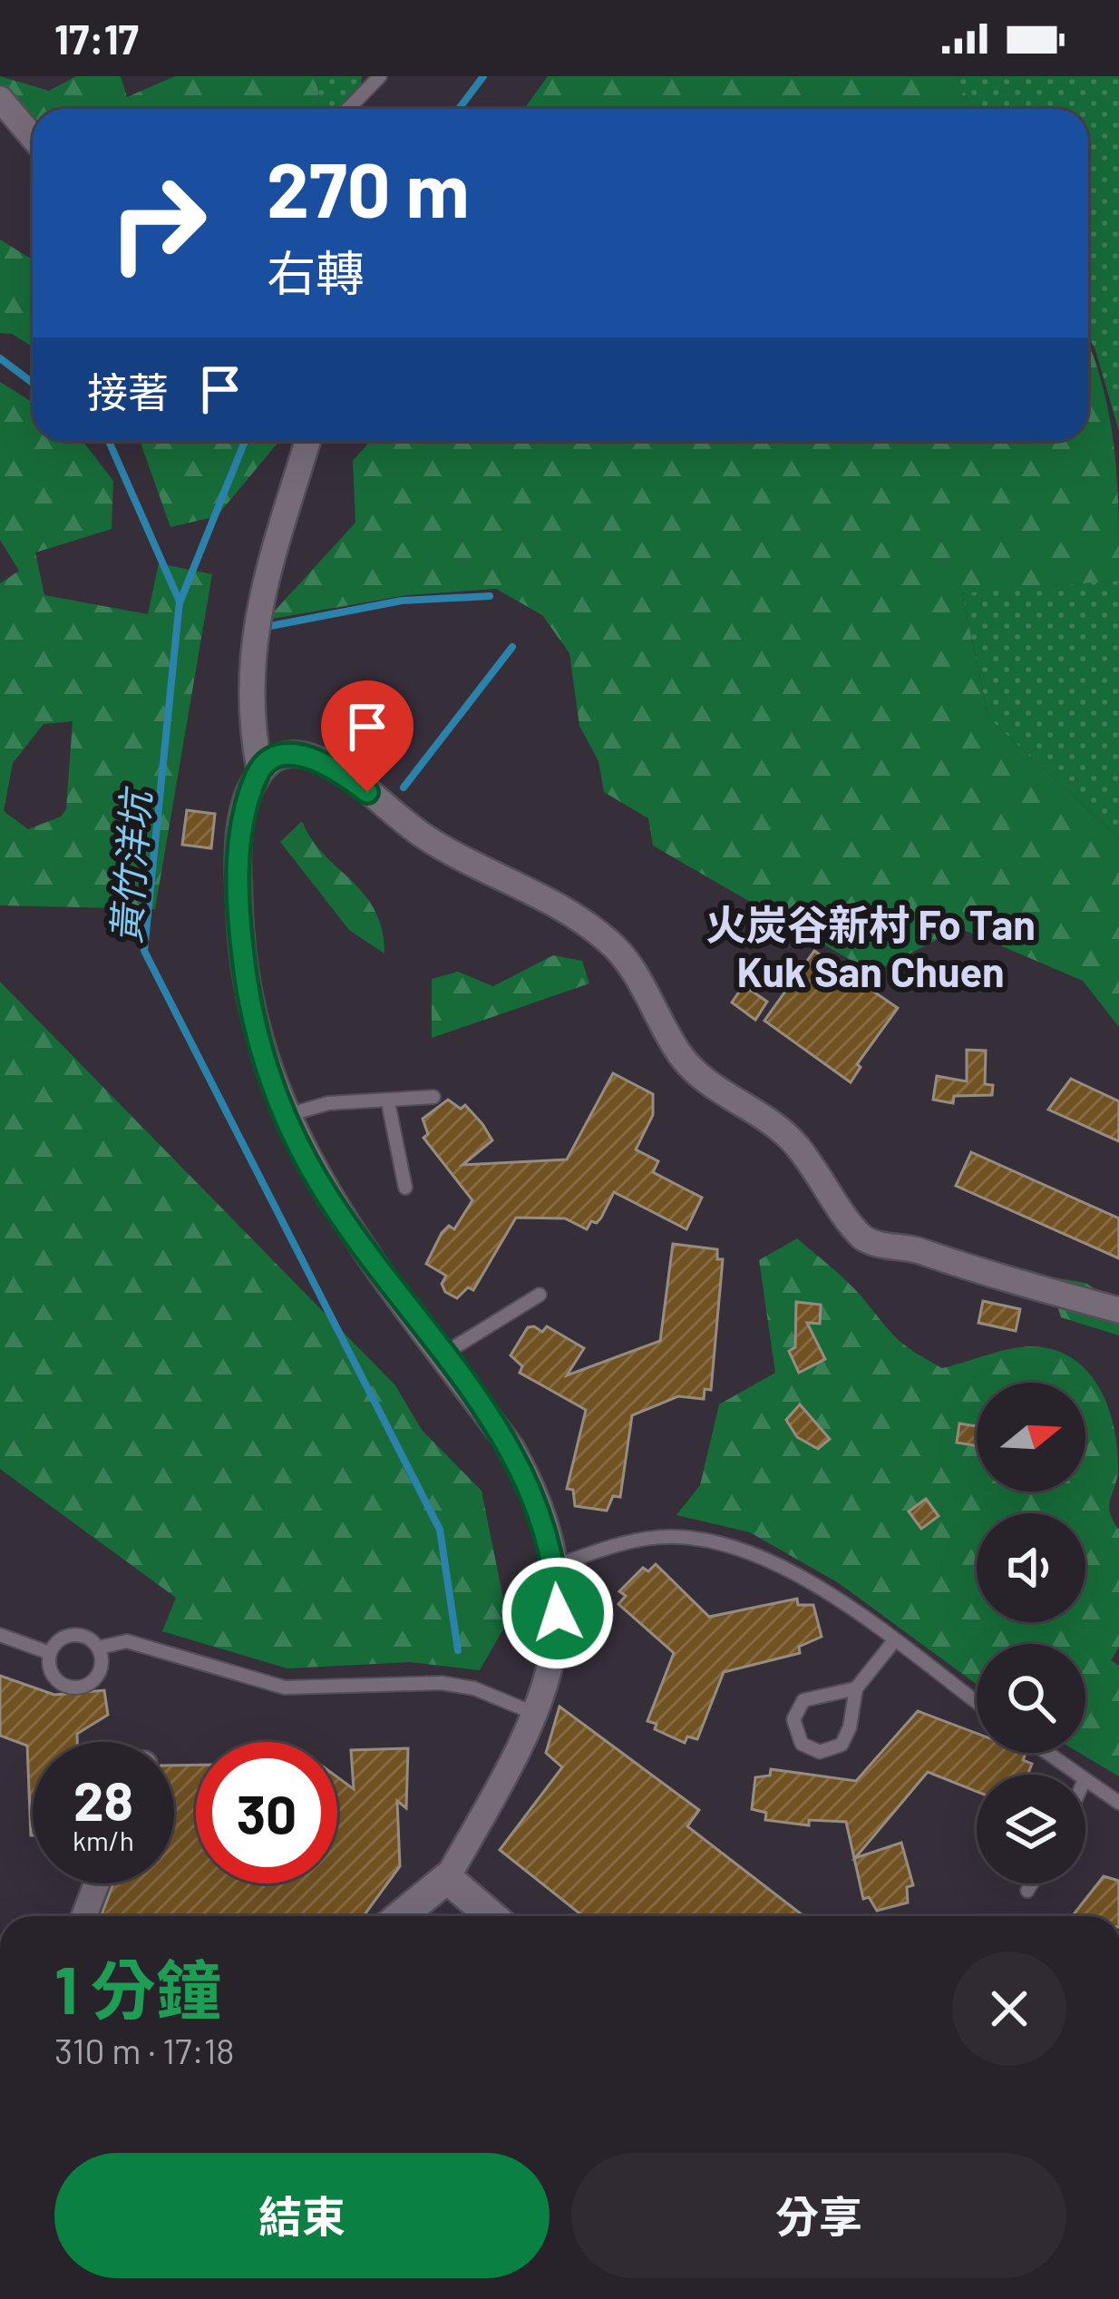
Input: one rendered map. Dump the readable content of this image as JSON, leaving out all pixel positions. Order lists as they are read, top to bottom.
{
  "districts": ["火炭谷新村 Fo Tan Kuk San Chuen"],
  "water": ["黃竹洋坑"],
  "north": "right",
  "page": {
    "status": "17:17",
    "turn": ["270 m", "右轉"],
    "then": "接著",
    "speed": "28 km/h",
    "limit": "30",
    "heading": ["1 分鐘", "310 m · 17:18"],
    "buttons": ["結束", "分享"]
  }
}
